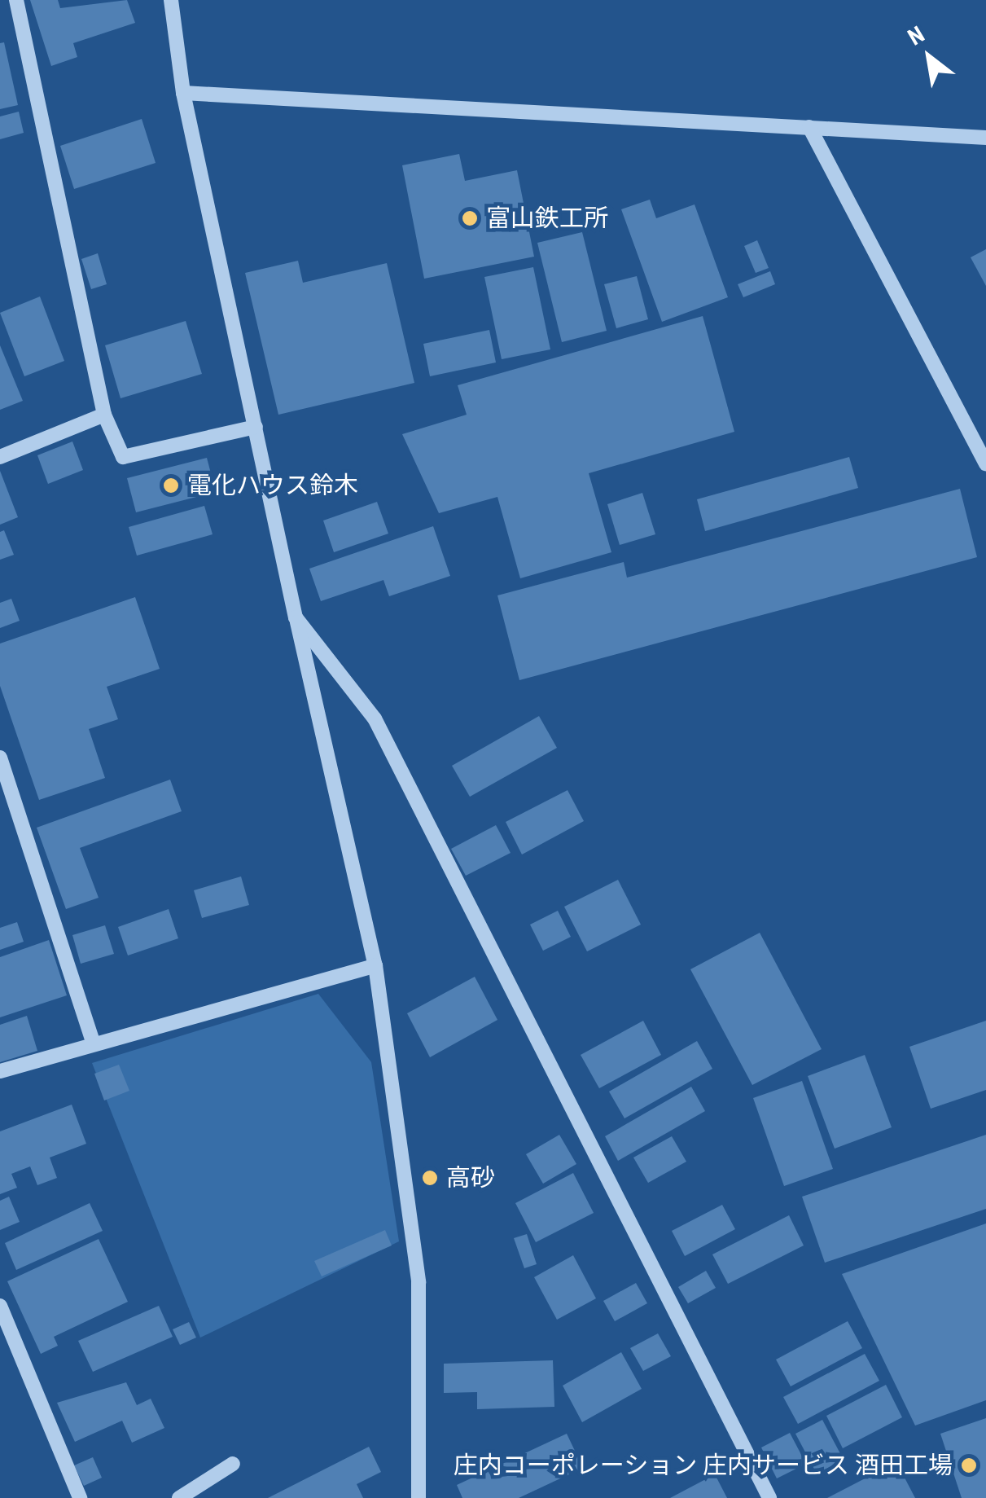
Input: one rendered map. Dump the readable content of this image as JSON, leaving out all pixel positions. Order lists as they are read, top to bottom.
{
  "places": [
    "富山鉄工所",
    "電化ハウス鈴木",
    "高砂",
    "庄内コーポレーション 庄内サービス 酒田工場"
  ],
  "north": "top left"
}
